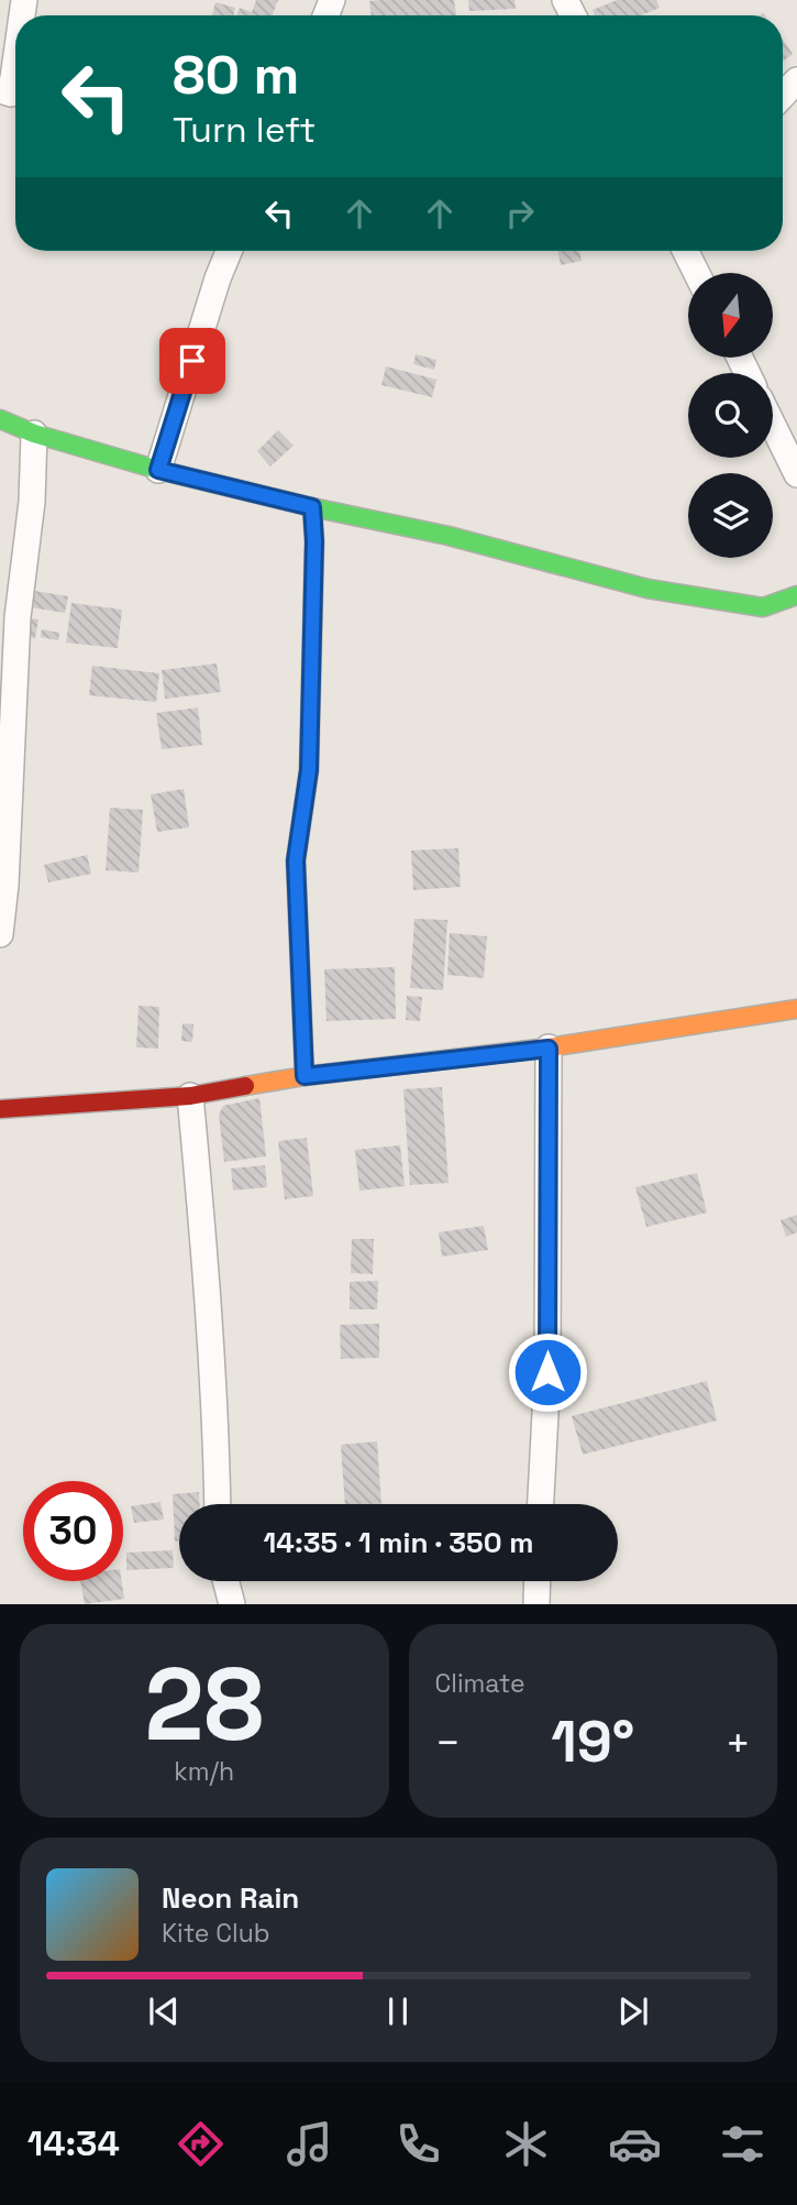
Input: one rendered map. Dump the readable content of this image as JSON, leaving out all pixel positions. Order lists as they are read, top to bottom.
{
  "north": "bottom",
  "page": {
    "turn": ["80 m", "Turn left"],
    "limit": "30",
    "trip": "14:35 · 1 min · 350 m",
    "tile": [
      ["28", "km/h"],
      "Climate"
    ],
    "heat": ["−", "19°", "+"],
    "song": ["Neon Rain", "Kite Club"],
    "tabs": "14:34"
  }
}
